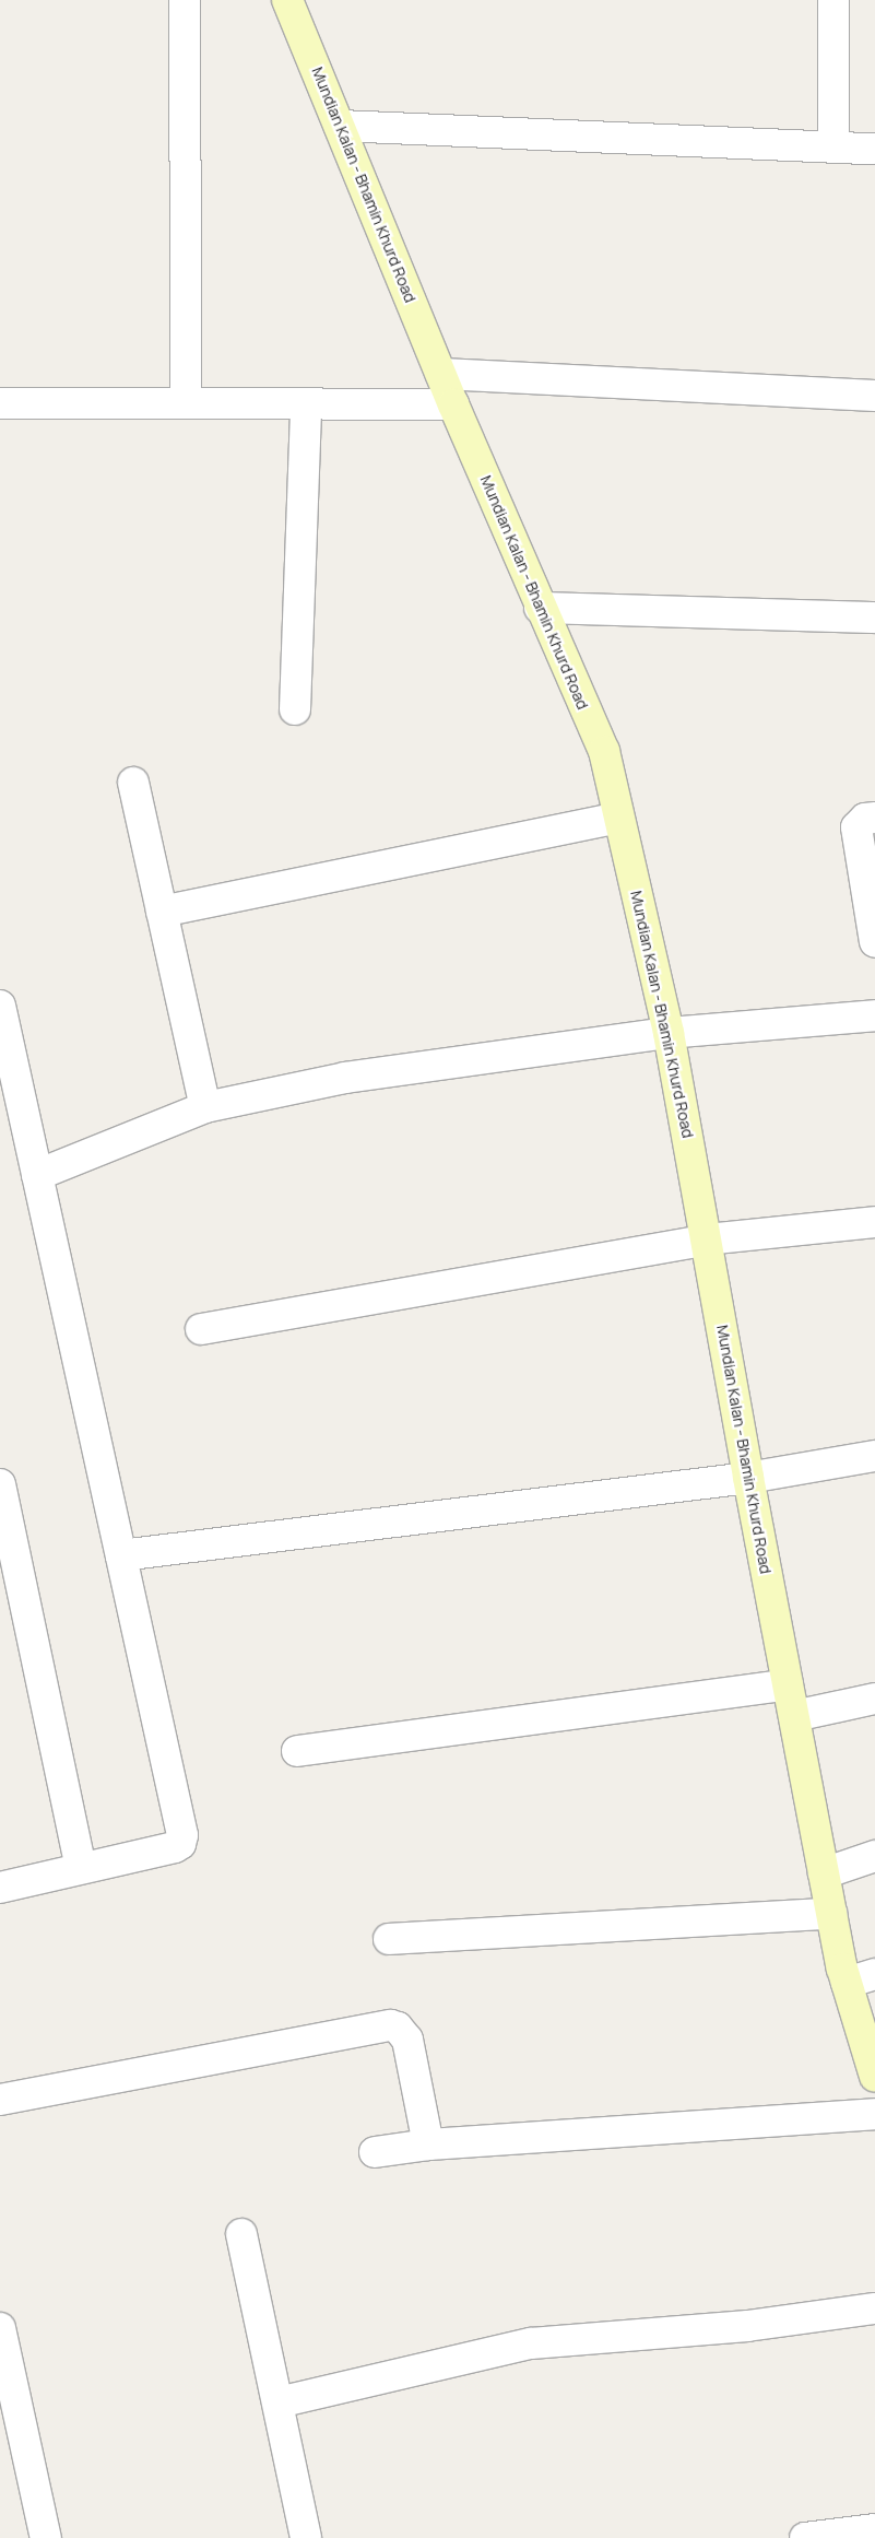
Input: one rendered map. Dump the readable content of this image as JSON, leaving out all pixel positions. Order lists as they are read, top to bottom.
{
  "streets": {
    "street": ["Mundian Kalan - Bhamin Khurd Road"]
  }
}
